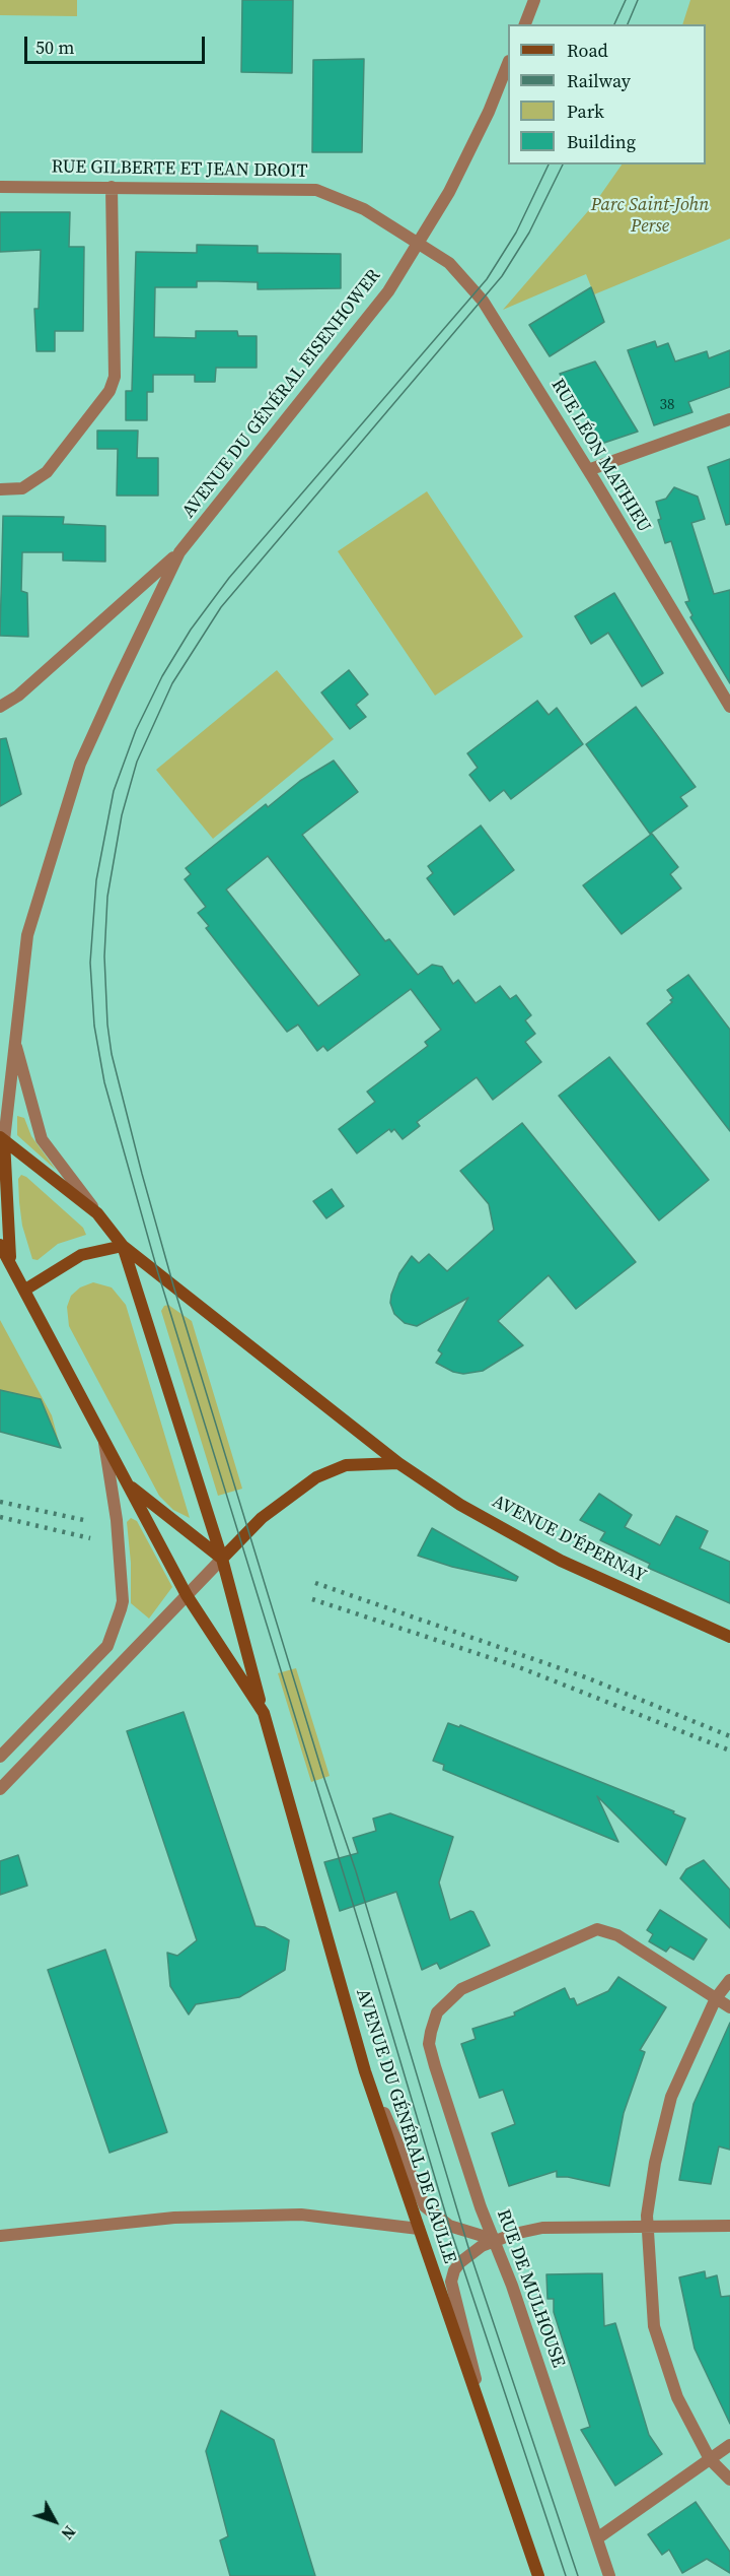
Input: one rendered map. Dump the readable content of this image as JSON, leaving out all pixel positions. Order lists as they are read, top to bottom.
{
  "streets": {
    "main road": ["AVENUE D'ÉPERNAY", "AVENUE DU GÉNÉRAL DE GAULLE"],
    "street": [
      "RUE GILBERTE ET JEAN DROIT",
      "AVENUE DU GÉNÉRAL EISENHOWER",
      "RUE LÉON MATHIEU",
      "RUE DE MULHOUSE"
    ]
  },
  "crossings": [
    ["RUE GILBERTE ET JEAN DROIT", "AVENUE DU GÉNÉRAL EISENHOWER"],
    ["RUE GILBERTE ET JEAN DROIT", "RUE LÉON MATHIEU"],
    ["AVENUE DU GÉNÉRAL EISENHOWER", "RUE LÉON MATHIEU"]
  ],
  "parks": ["Parc Saint-John Perse"],
  "house_numbers": ["38"],
  "legend": [
    "Road",
    "Railway",
    "Park",
    "Building"
  ],
  "scale_bar": "50 m",
  "north": "bottom right"
}
